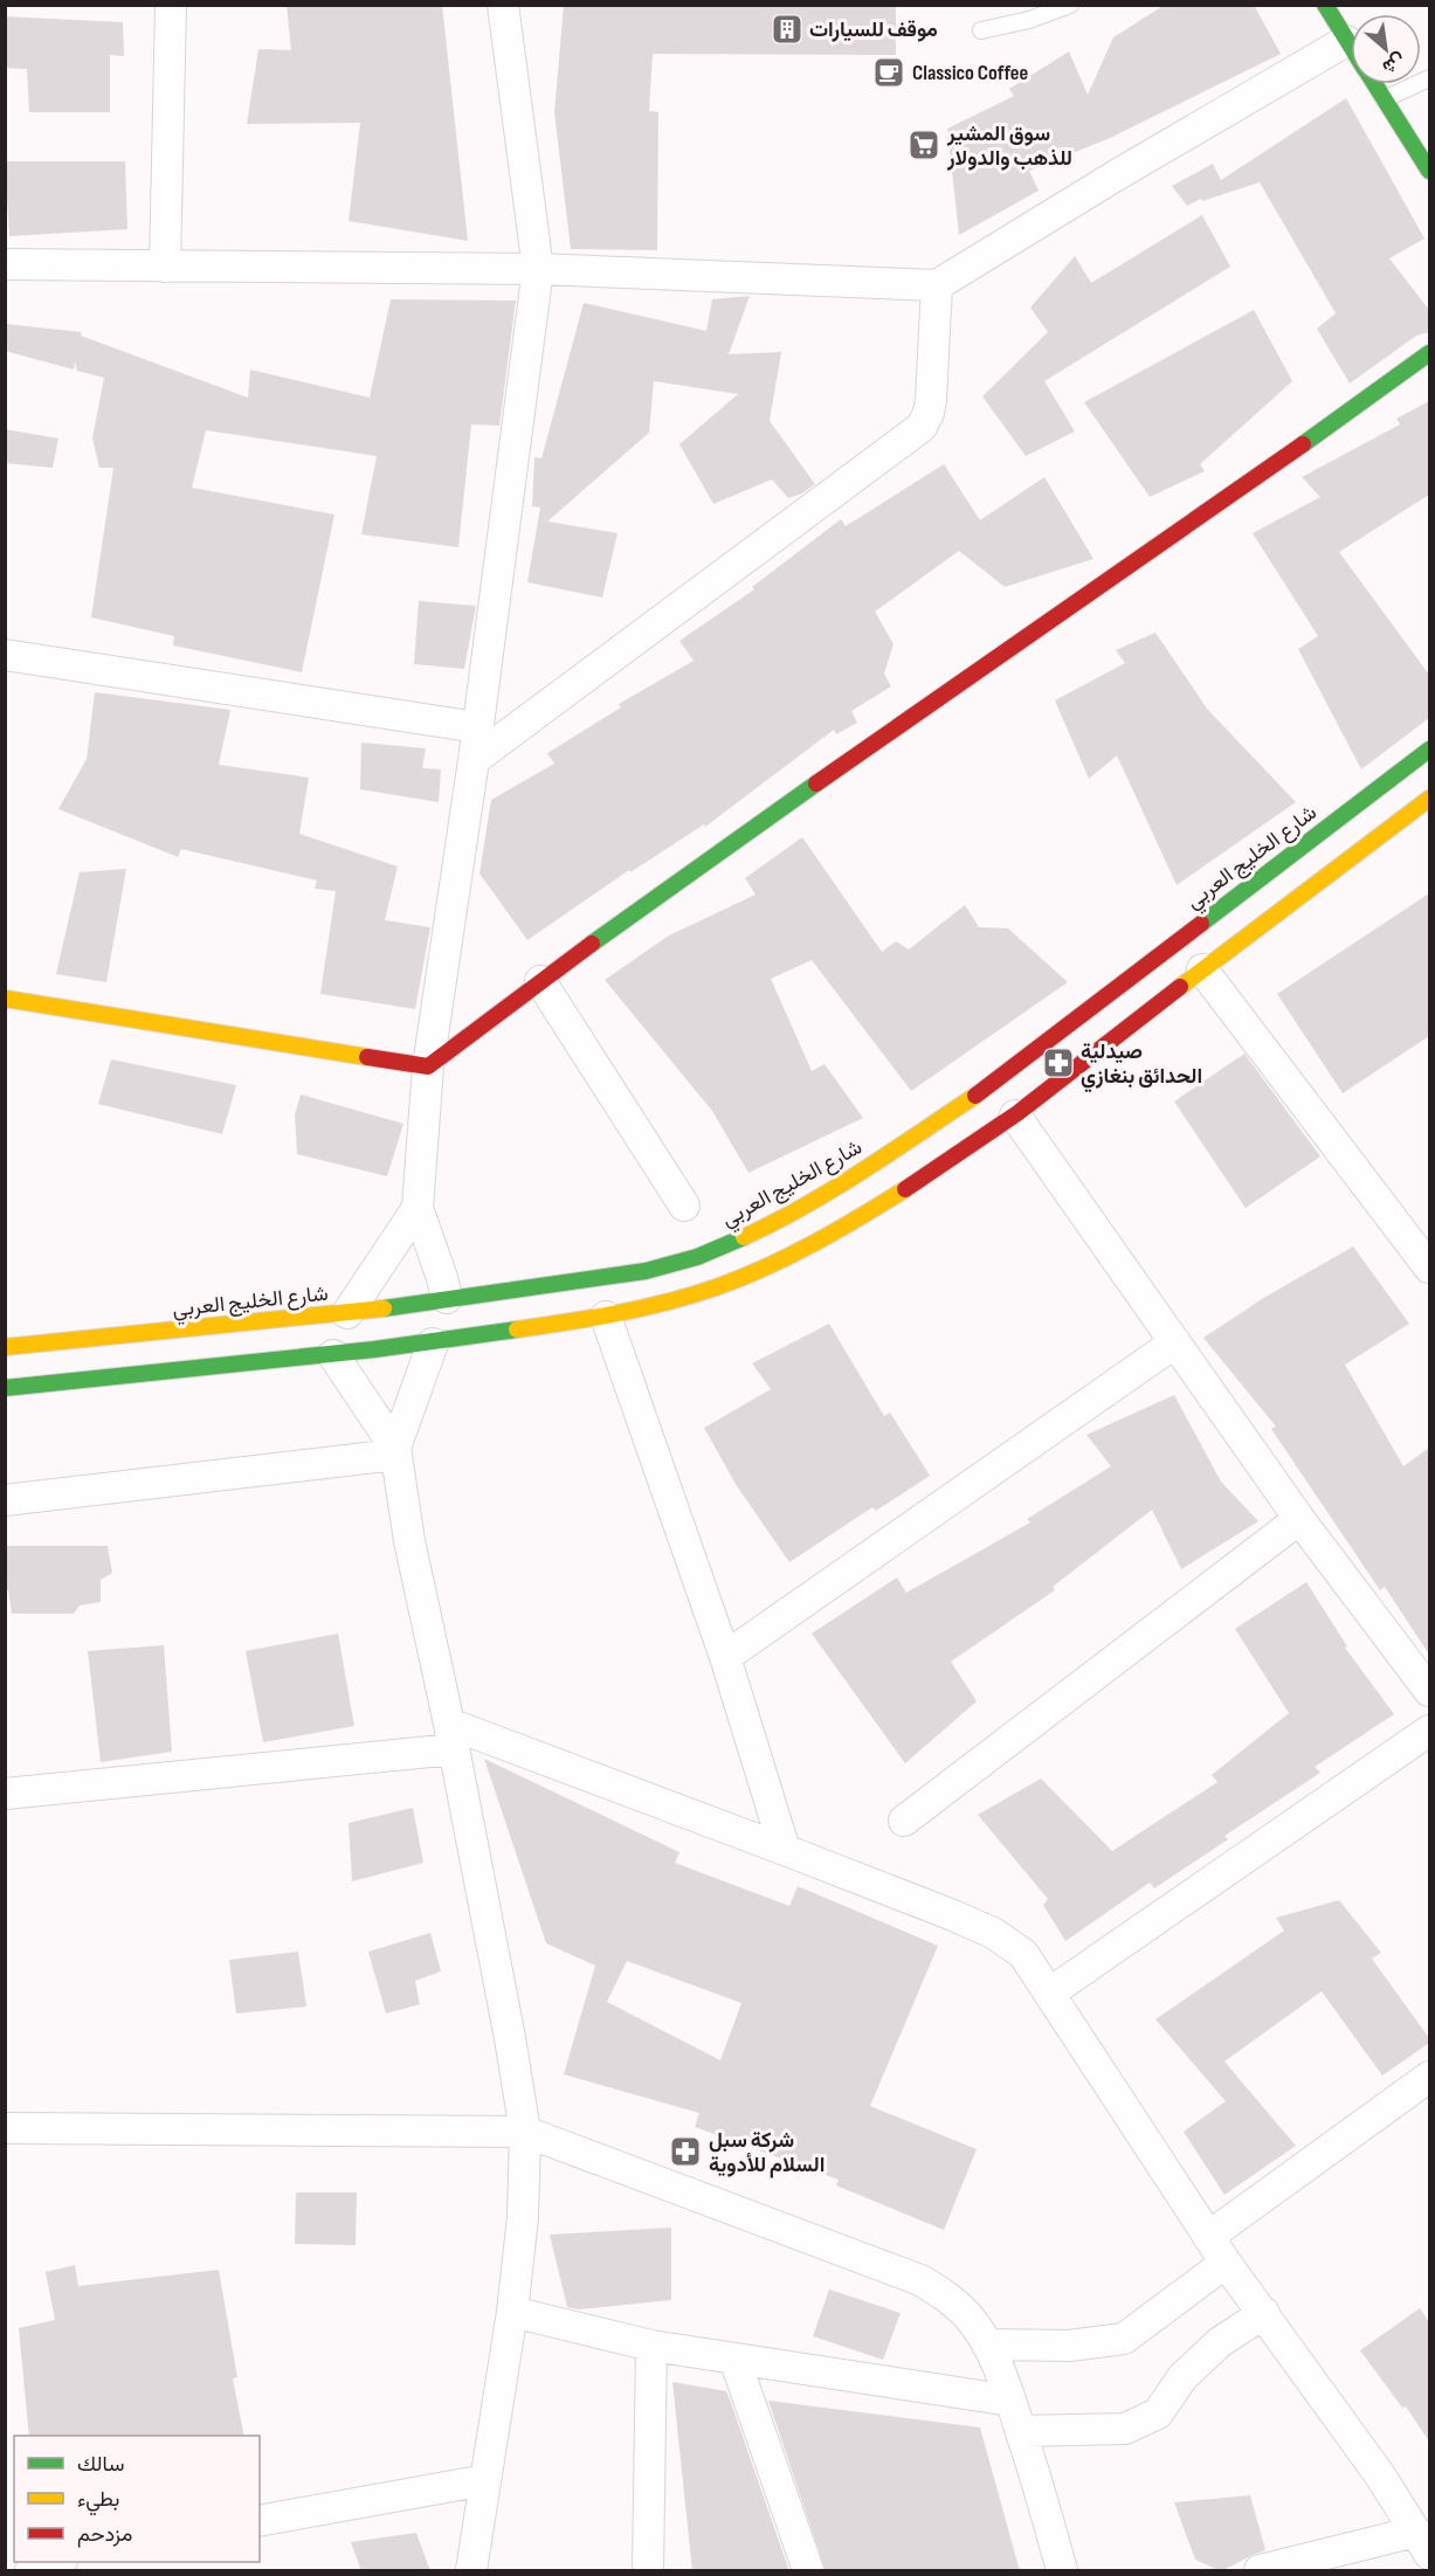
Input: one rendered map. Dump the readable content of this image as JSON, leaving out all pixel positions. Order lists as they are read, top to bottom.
{
  "streets": {
    "main road": ["شارع الخليج العربي"]
  },
  "places": {
    "building": ["موقف للسيارات"],
    "cafe": ["Classico Coffee"],
    "supermarket": ["سوق المشير للذهب والدولار"],
    "pharmacy": ["صيدلية الحدائق بنغازي", "شركة سبل السلام للأدوية"]
  },
  "legend": ["سالك", "بطيء", "مزدحم"],
  "north": "bottom right"
}
